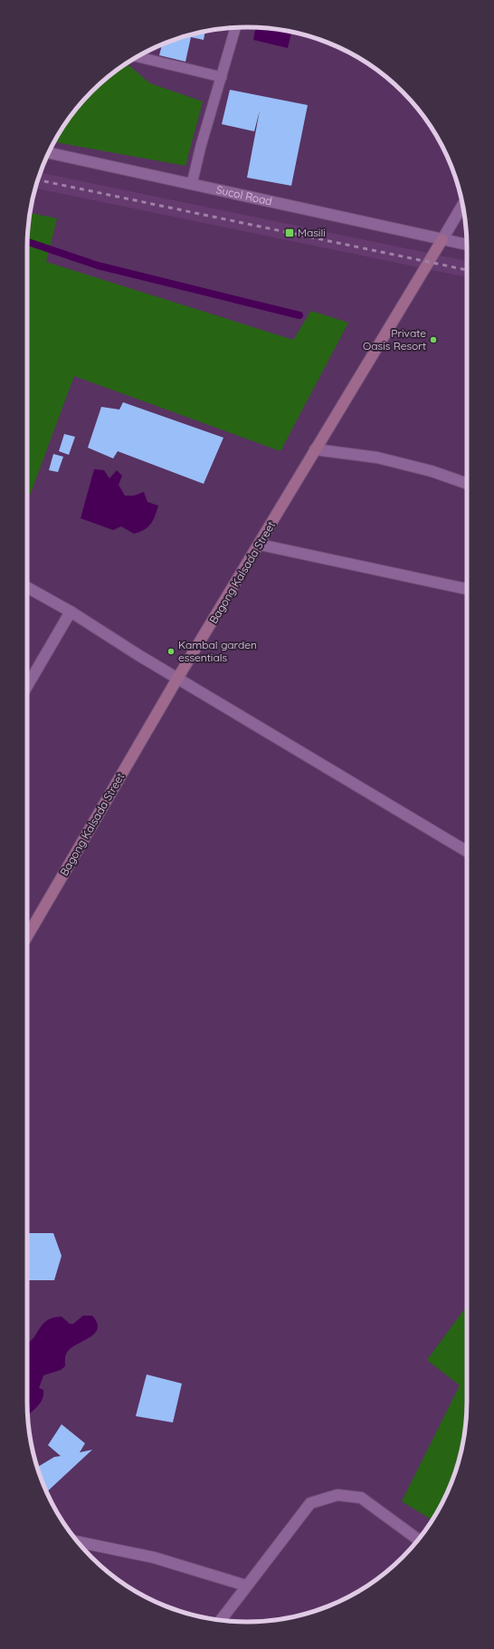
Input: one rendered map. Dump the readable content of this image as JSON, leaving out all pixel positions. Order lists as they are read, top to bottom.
{
  "streets": {
    "street": ["Sucol Road", "Bagong Kalsada Street"]
  },
  "crossings": [
    ["Sucol Road", "Bagong Kalsada Street"]
  ],
  "places": {
    "transit": ["Masili"],
    "other": ["Private Oasis Resort", "Kambal garden essentials"]
  }
}
